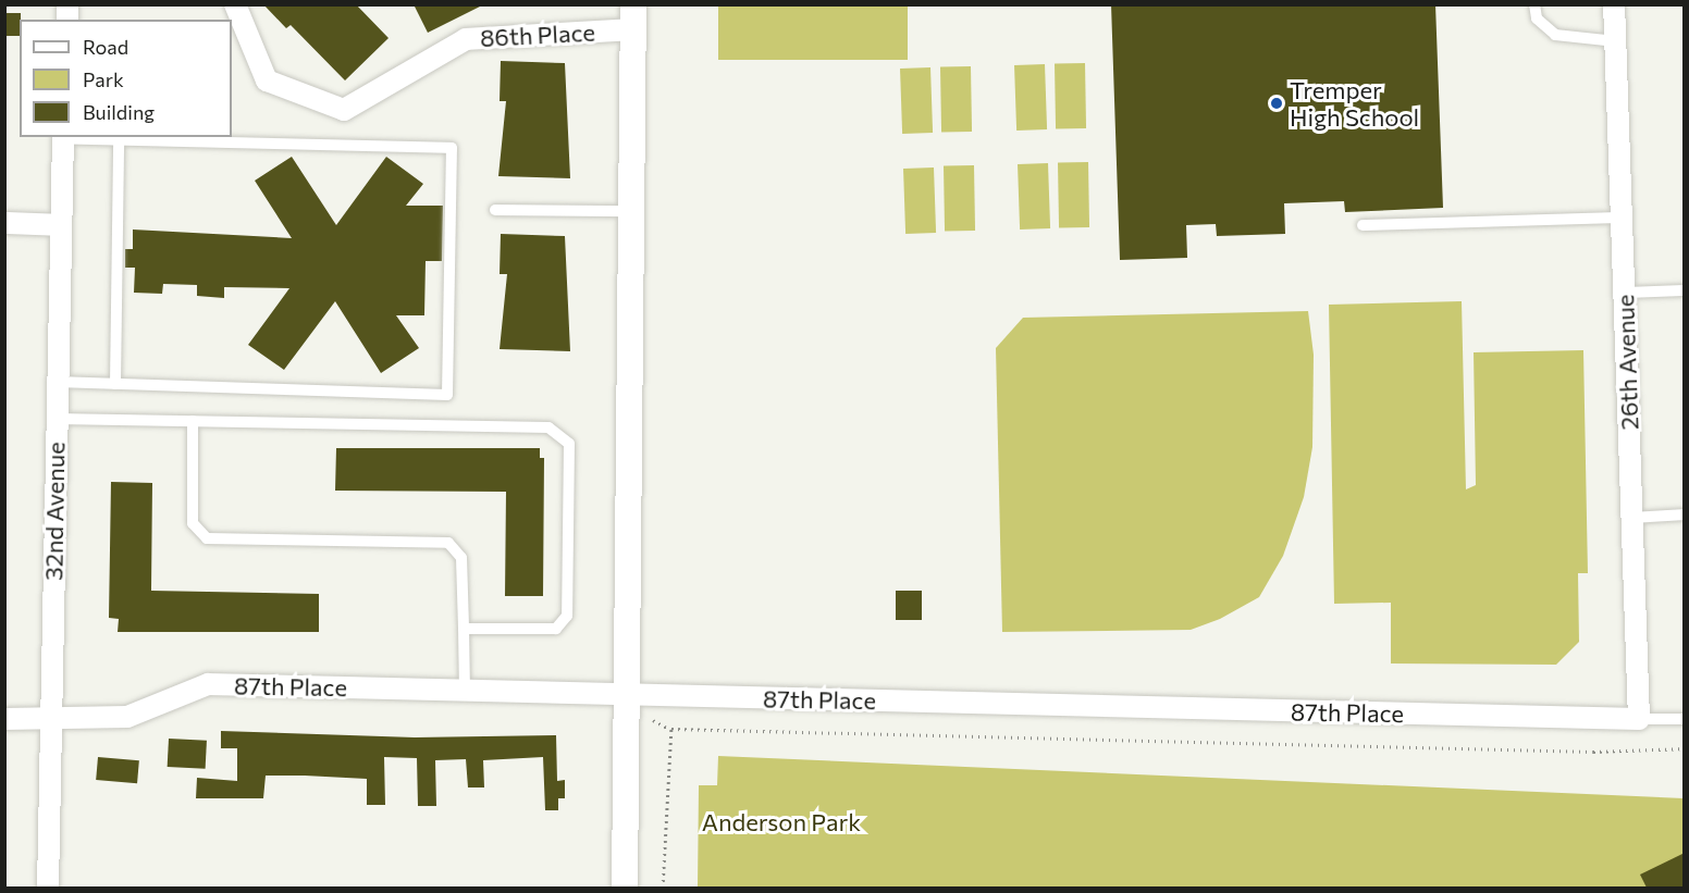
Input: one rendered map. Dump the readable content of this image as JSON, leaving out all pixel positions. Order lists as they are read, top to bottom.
{
  "streets": {
    "street": [
      "86th Place",
      "26th Avenue",
      "32nd Avenue",
      "87th Place"
    ]
  },
  "crossings": [
    ["26th Avenue", "87th Place"],
    ["32nd Avenue", "87th Place"]
  ],
  "parks": ["Anderson Park"],
  "places": ["Tremper High School"],
  "legend": ["Road", "Park", "Building"]
}
